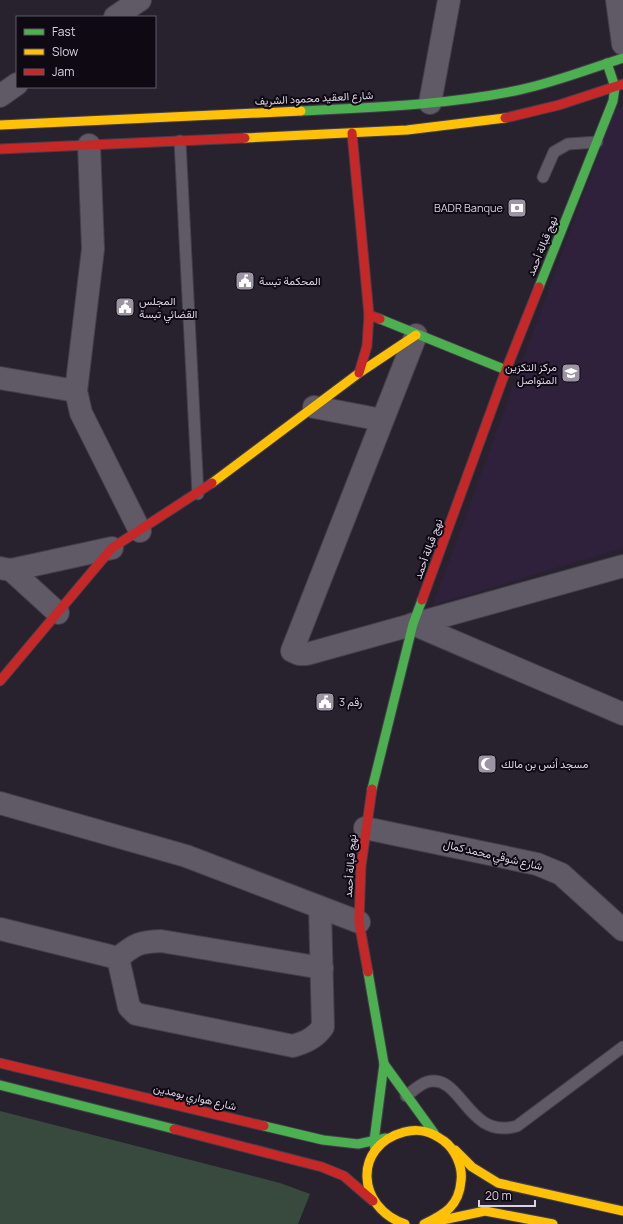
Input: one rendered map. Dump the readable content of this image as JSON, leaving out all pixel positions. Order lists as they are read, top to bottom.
{
  "streets": {
    "main road": ["شارع العقيد محمود الشريف", "نهج قبالة أحمد", "شارع هواري بومدين"],
    "street": ["شارع شوقي محمد كمال"]
  },
  "crossings": [
    ["نهج قبالة أحمد", "شارع شوقي محمد كمال"],
    ["نهج قبالة أحمد", "شارع هواري بومدين"]
  ],
  "places": {
    "bank": ["BADR Banque"],
    "public building": ["المحكمة تبسة", "المجلس القضائي تبسة", "رقم 3"],
    "school or university": ["مركز التكزين المتواصل"],
    "mosque": ["مسجد أنس بن مالك"]
  },
  "legend": ["Fast", "Slow", "Jam"],
  "scale_bar": "20 m"
}
